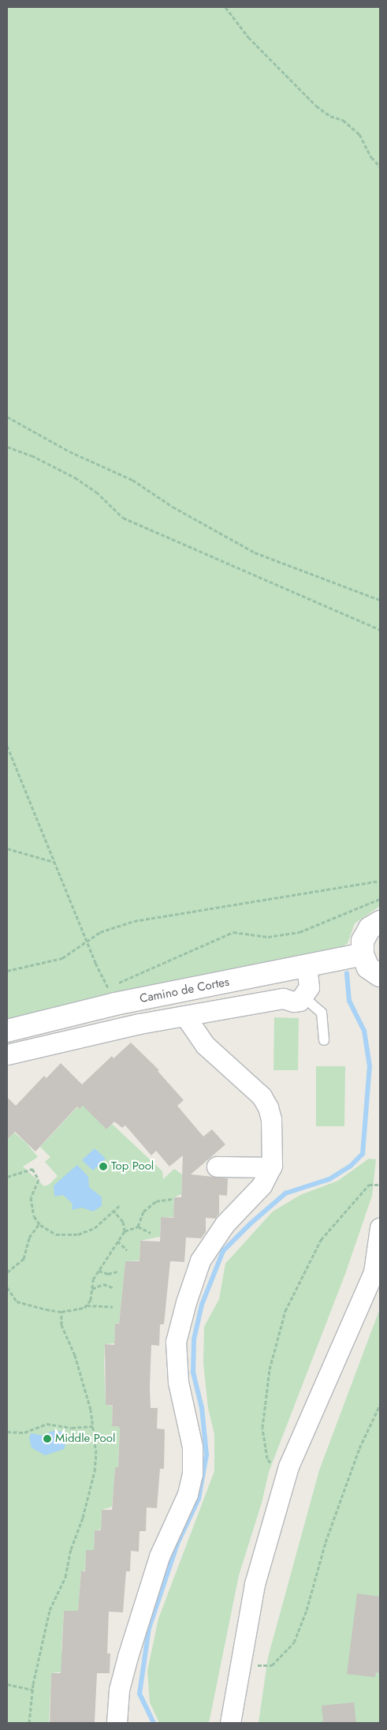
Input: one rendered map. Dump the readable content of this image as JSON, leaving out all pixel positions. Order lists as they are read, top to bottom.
{
  "streets": {
    "street": ["Camino de Cortes"]
  },
  "places": ["Top Pool", "Middle Pool"]
}
